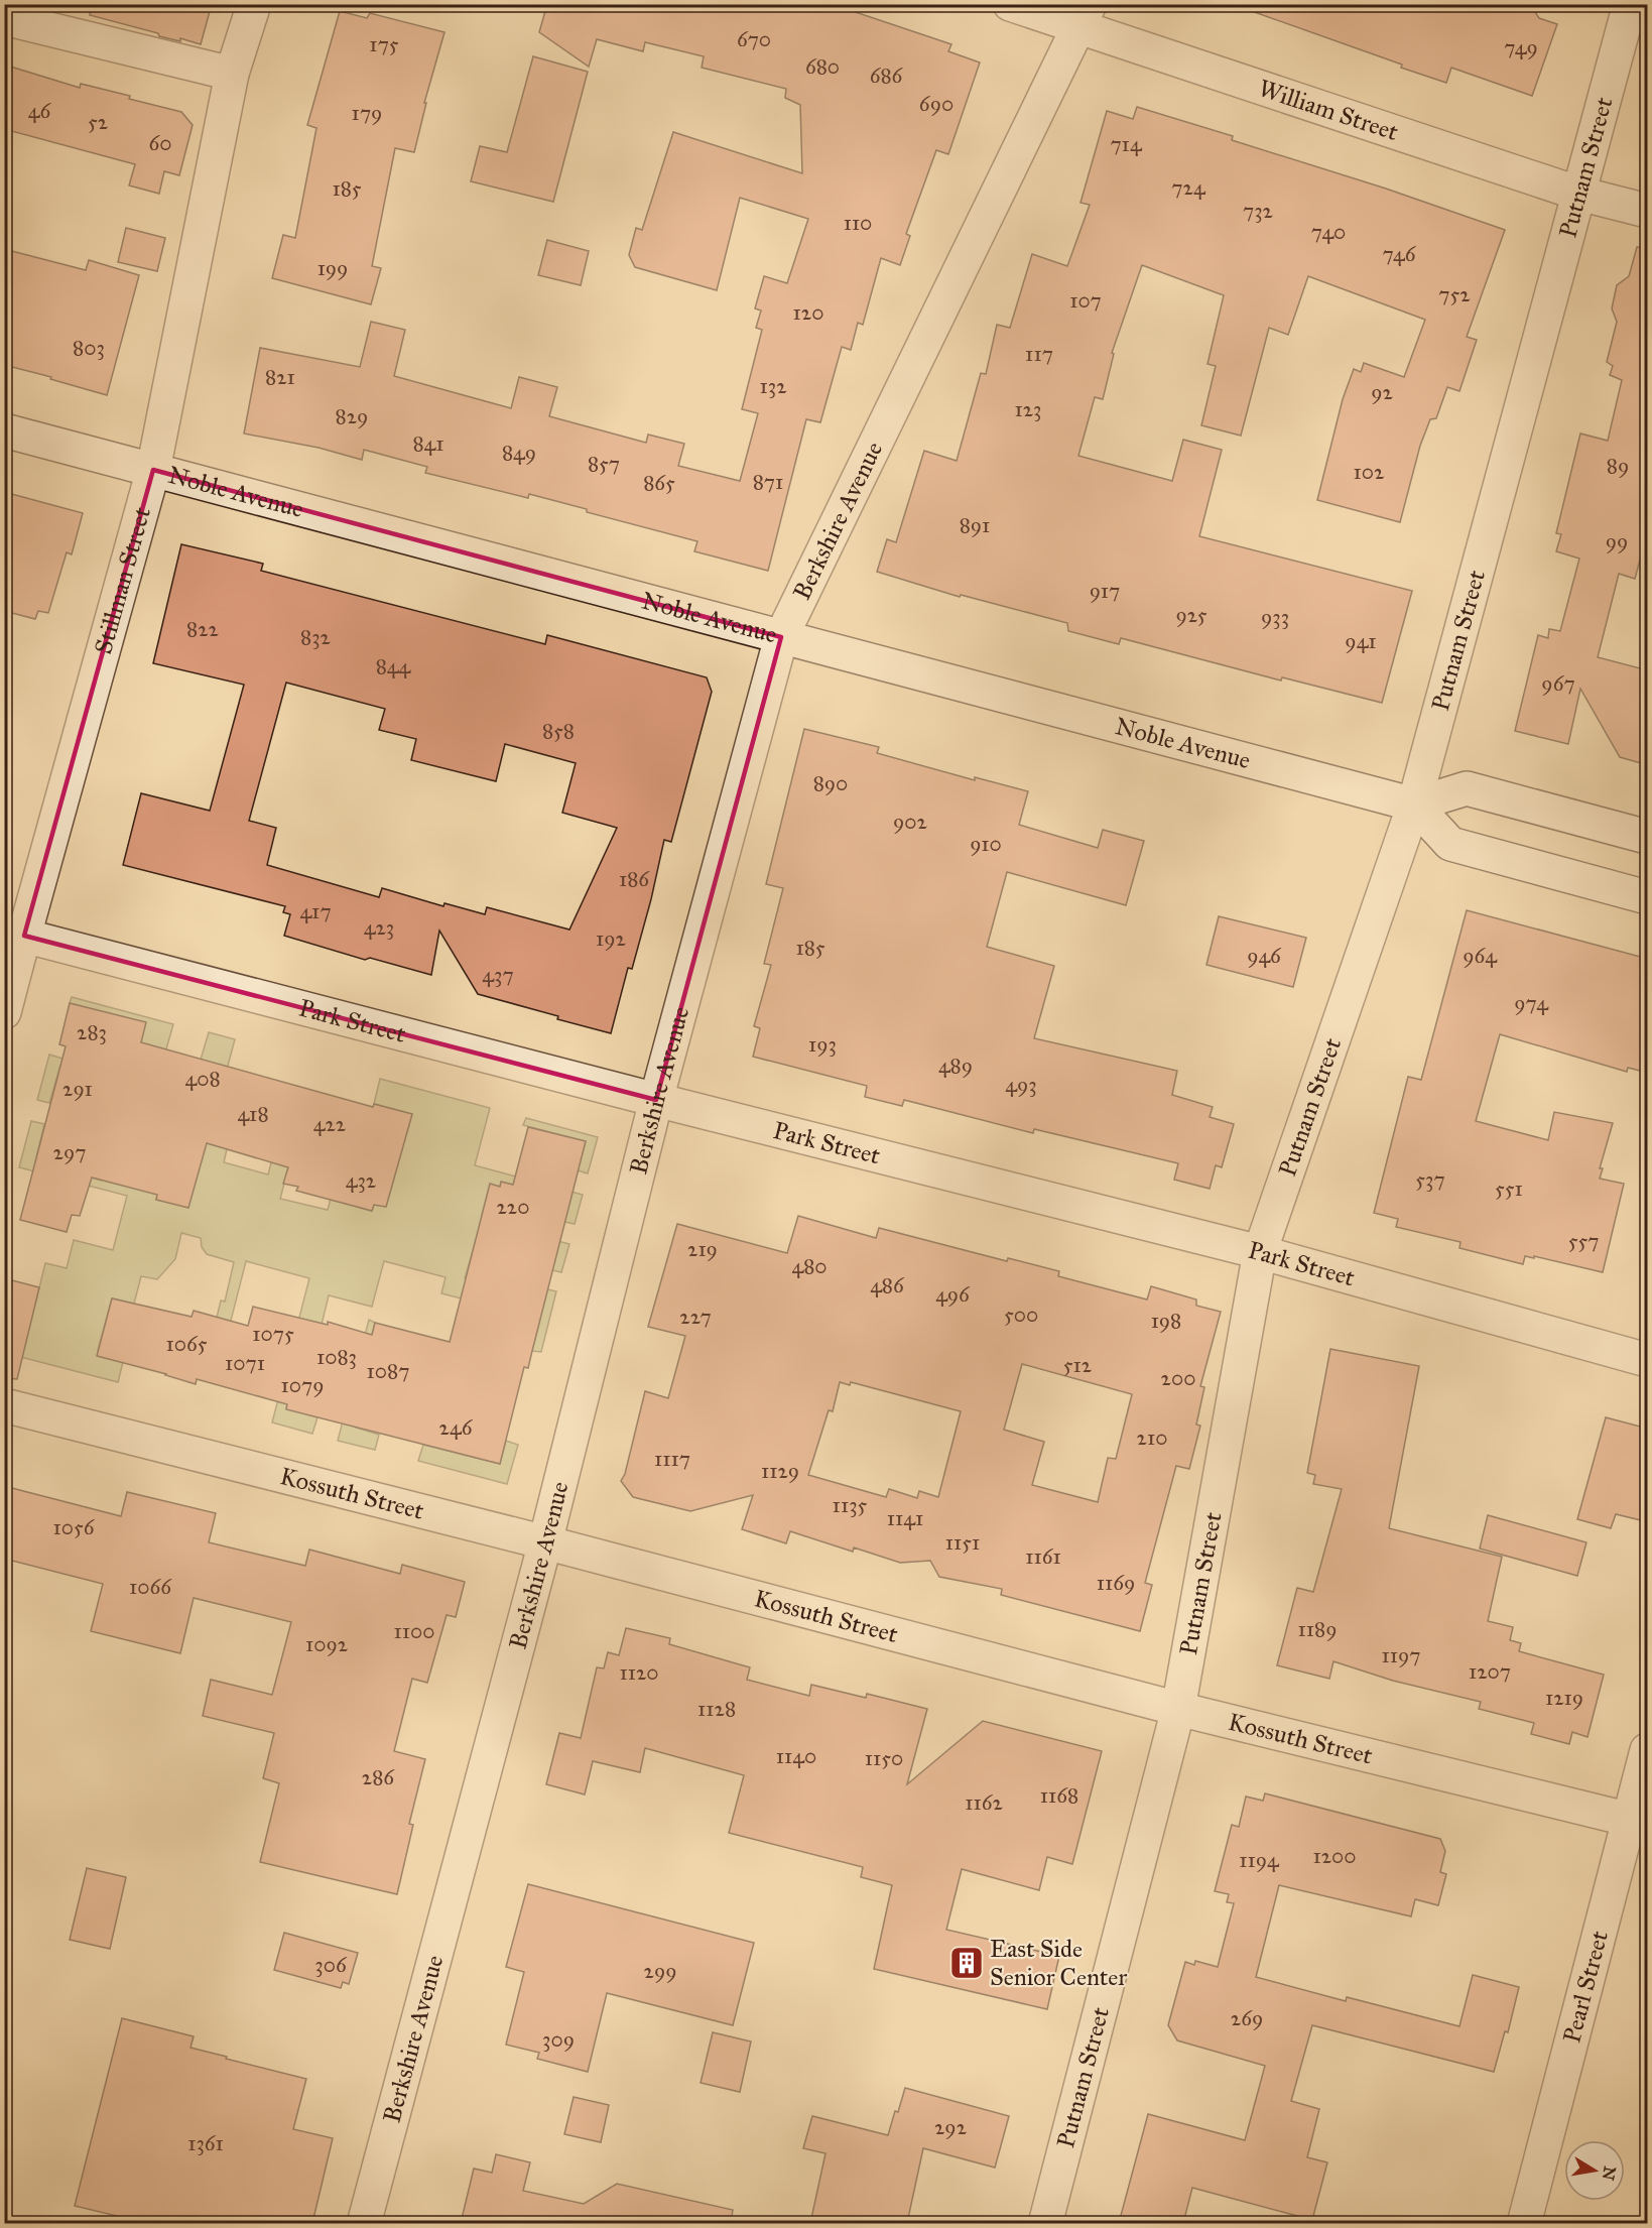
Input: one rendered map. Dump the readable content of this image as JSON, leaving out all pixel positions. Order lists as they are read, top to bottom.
{
  "streets": {
    "street": [
      "William Street",
      "Putnam Street",
      "Noble Avenue",
      "Berkshire Avenue",
      "Stillman Street",
      "Park Street",
      "Kossuth Street",
      "Pearl Street"
    ]
  },
  "crossings": [
    ["William Street", "Putnam Street"],
    ["William Street", "Berkshire Avenue"],
    ["Putnam Street", "Noble Avenue"],
    ["Putnam Street", "Park Street"],
    ["Putnam Street", "Kossuth Street"],
    ["Noble Avenue", "Berkshire Avenue"],
    ["Noble Avenue", "Stillman Street"],
    ["Berkshire Avenue", "Park Street"],
    ["Berkshire Avenue", "Kossuth Street"],
    ["Stillman Street", "Park Street"],
    ["Kossuth Street", "Pearl Street"]
  ],
  "places": {
    "building": ["East Side Senior Center"]
  },
  "house_numbers": [
    "670",
    "175",
    "749",
    "680",
    "686",
    "690",
    "46",
    "179",
    "52",
    "60",
    "714",
    "724",
    "185",
    "732",
    "110",
    "740",
    "746",
    "199",
    "752",
    "107",
    "120",
    "803",
    "117",
    "821",
    "132",
    "92",
    "123",
    "829",
    "841",
    "849",
    "857",
    "89",
    "102",
    "871",
    "865",
    "891",
    "99",
    "917",
    "925",
    "933",
    "822",
    "832",
    "941",
    "844",
    "967",
    "858",
    "890",
    "902",
    "910",
    "186",
    "417",
    "423",
    "192",
    "185",
    "946",
    "964",
    "437",
    "974",
    "283",
    "193",
    "489",
    "408",
    "493",
    "291",
    "418",
    "422",
    "297",
    "537",
    "432",
    "551",
    "220",
    "557",
    "219",
    "480",
    "486",
    "496",
    "500",
    "227",
    "198",
    "1075",
    "1065",
    "1083",
    "1071",
    "512",
    "1087",
    "200",
    "1079",
    "246",
    "210",
    "1117",
    "1129",
    "1135",
    "1141",
    "1056",
    "1151",
    "1161",
    "1169",
    "1066",
    "1189",
    "1100",
    "1092",
    "1197",
    "1207",
    "1120",
    "1219",
    "1128",
    "1140",
    "1150",
    "286",
    "1168",
    "1162",
    "1200",
    "1194",
    "306",
    "299",
    "269",
    "309",
    "292",
    "1361"
  ],
  "north": "right"
}
